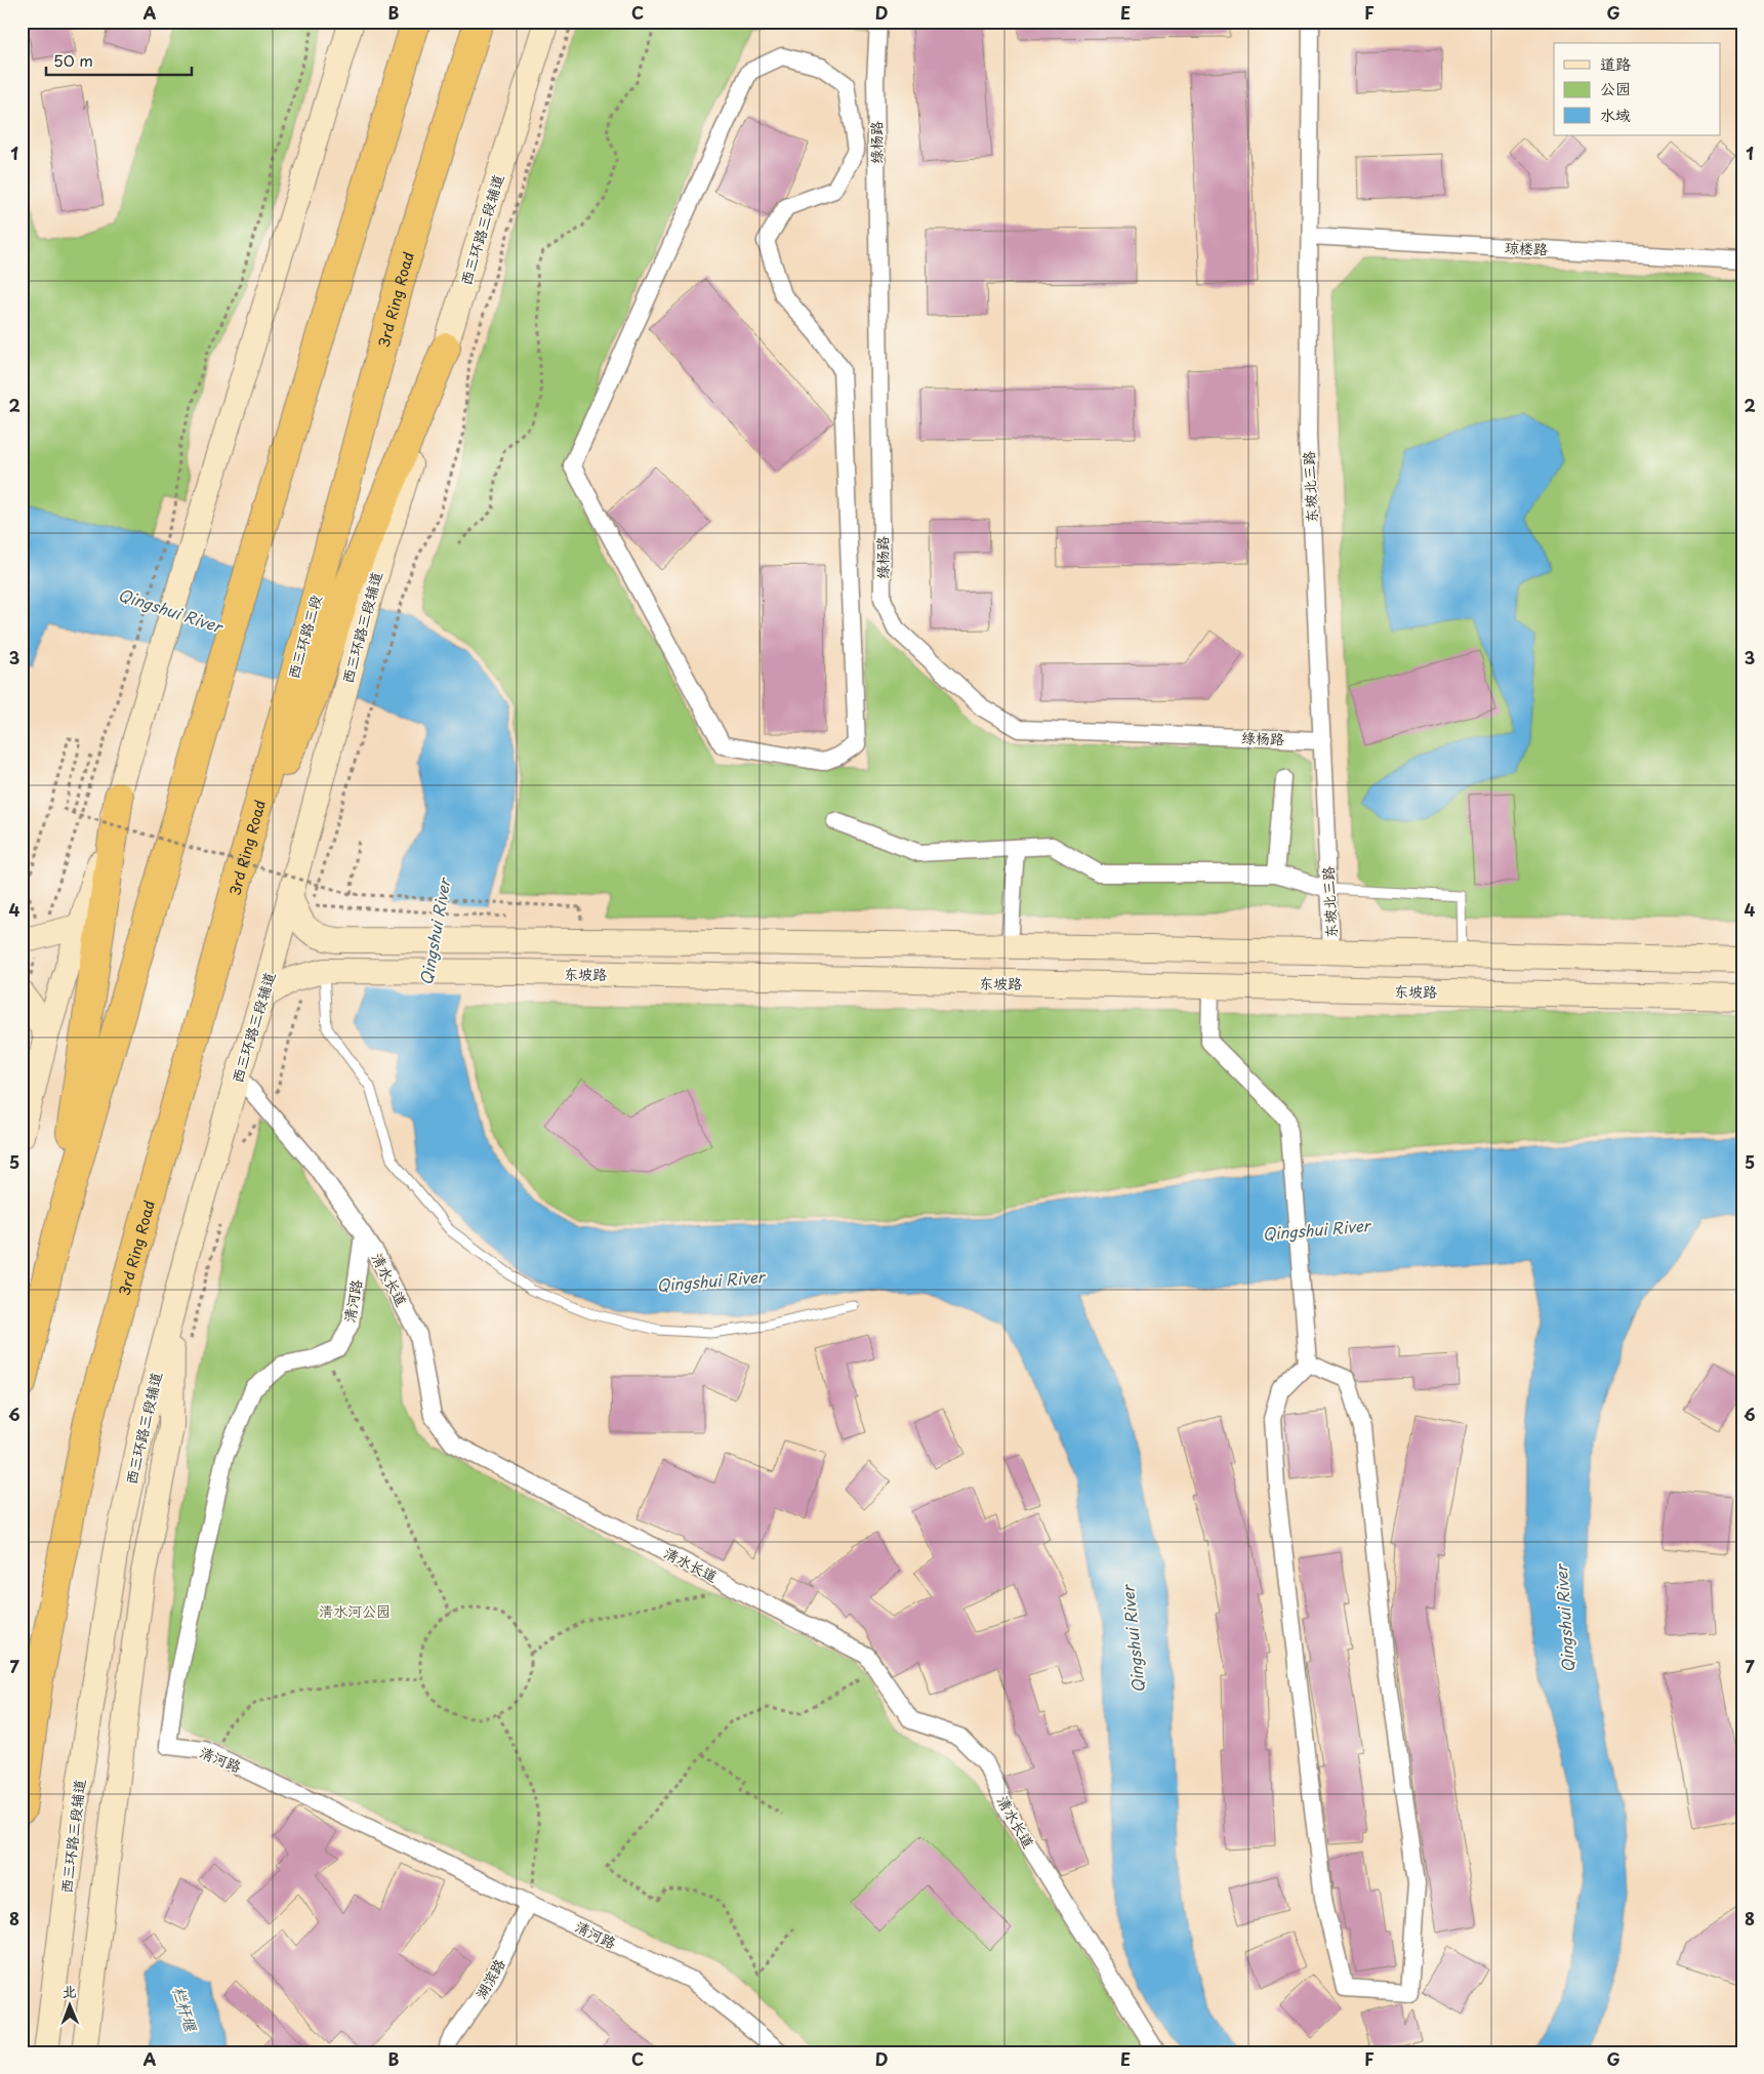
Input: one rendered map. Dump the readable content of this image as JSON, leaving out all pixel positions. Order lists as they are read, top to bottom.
{
  "streets": {
    "highway": ["3rd Ring Road", "西三环路三段"],
    "main road": ["西三环路三段辅道", "东坡路"],
    "street": [
      "绿杨路",
      "琼楼路",
      "东坡北三路",
      "清水长道",
      "清河路",
      "湖滨路"
    ]
  },
  "crossings": [
    ["绿杨路", "东坡北三路"],
    ["西三环路三段辅道", "东坡路"],
    ["西三环路三段辅道", "清水长道"],
    ["琼楼路", "东坡北三路"],
    ["3rd Ring Road", "西三环路三段"],
    ["清水长道", "清河路"],
    ["清河路", "湖滨路"]
  ],
  "water": ["Qingshui River", "栏杆堰"],
  "parks": ["清水河公园"],
  "legend": ["道路", "公园", "水域"],
  "scale_bar": "50 m",
  "north": "top",
  "grid": {
    "columns": [
      "A",
      "B",
      "C",
      "D",
      "E",
      "F",
      "G"
    ],
    "rows": [
      "1",
      "2",
      "3",
      "4",
      "5",
      "6",
      "7",
      "8"
    ]
  }
}
